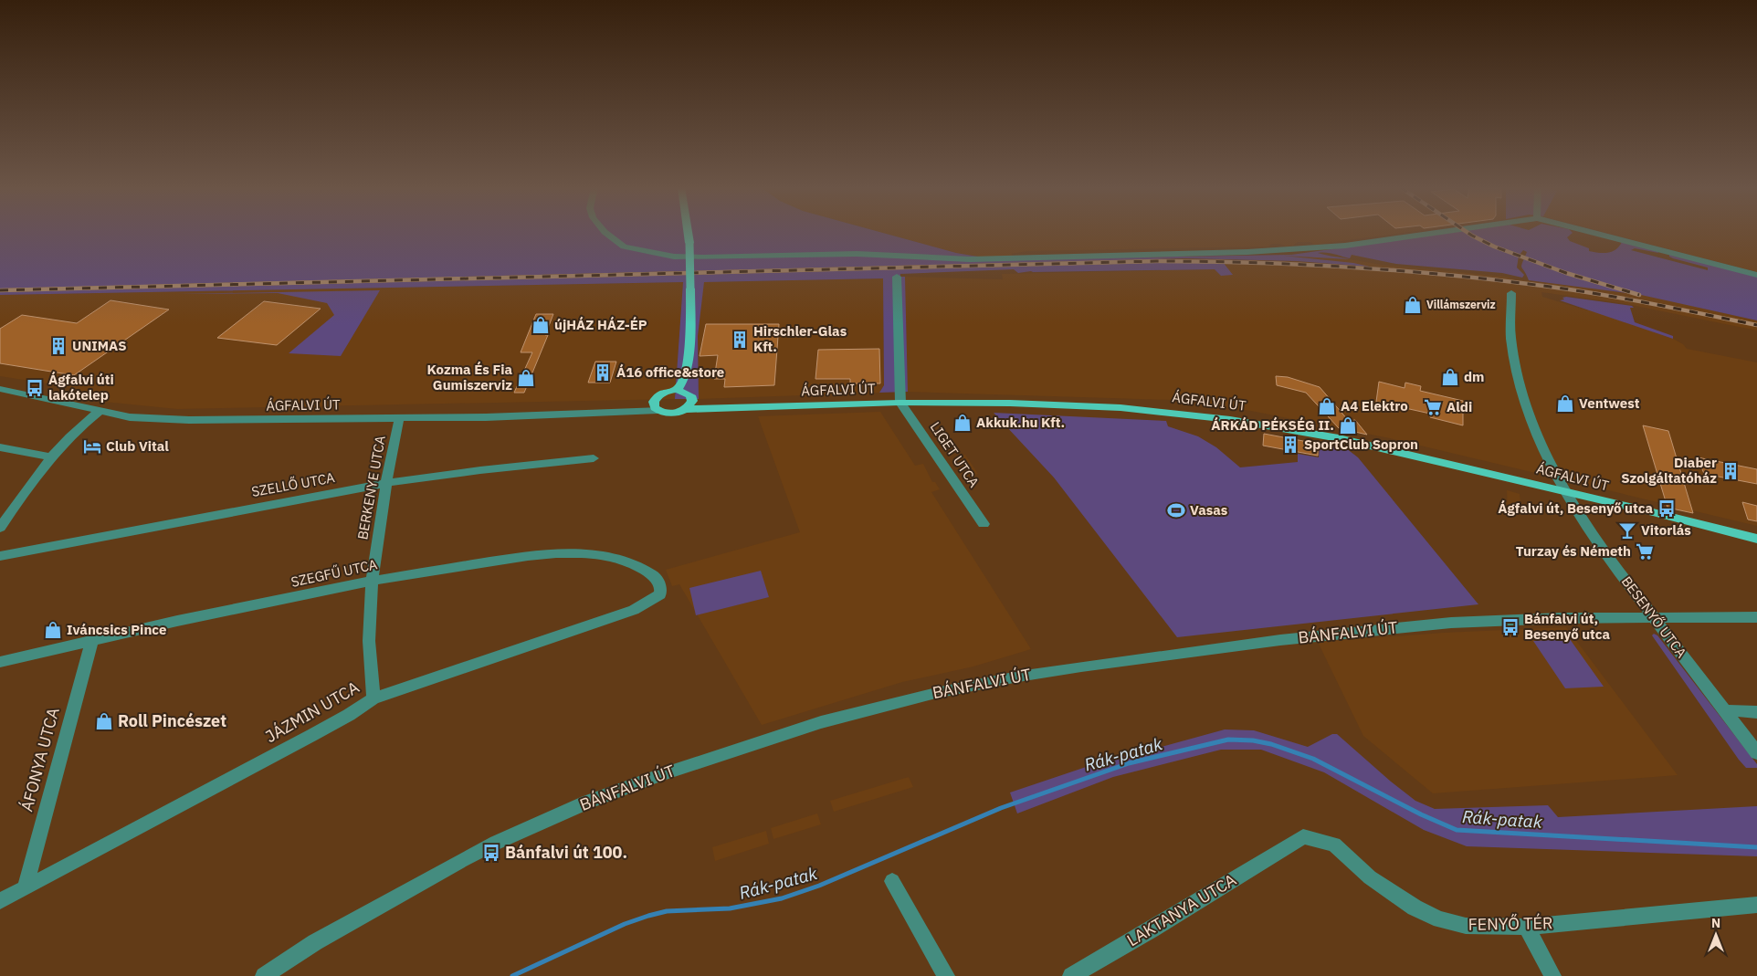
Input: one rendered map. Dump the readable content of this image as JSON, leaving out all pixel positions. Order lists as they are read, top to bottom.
{
  "streets": {
    "main road": ["ÁGFALVI ÚT"],
    "street": [
      "LIGET UTCA",
      "SZELLŐ UTCA",
      "BERKENYE UTCA",
      "SZEGFŰ UTCA",
      "BESENYŐ UTCA",
      "BÁNFALVI ÚT",
      "JÁZMIN UTCA",
      "ÁFONYA UTCA",
      "LAKTANYA UTCA",
      "FENYŐ TÉR"
    ]
  },
  "crossings": [
    ["ÁGFALVI ÚT", "LIGET UTCA"],
    ["ÁGFALVI ÚT", "BERKENYE UTCA"],
    ["ÁGFALVI ÚT", "BESENYŐ UTCA"],
    ["SZELLŐ UTCA", "BERKENYE UTCA"],
    ["BERKENYE UTCA", "SZEGFŰ UTCA"],
    ["BERKENYE UTCA", "JÁZMIN UTCA"],
    ["SZEGFŰ UTCA", "JÁZMIN UTCA"],
    ["SZEGFŰ UTCA", "ÁFONYA UTCA"],
    ["BESENYŐ UTCA", "BÁNFALVI ÚT"],
    ["JÁZMIN UTCA", "ÁFONYA UTCA"],
    ["LAKTANYA UTCA", "FENYŐ TÉR"]
  ],
  "water": ["Rák-patak"],
  "places": {
    "shop": [
      "Villámszerviz",
      "újHÁZ HÁZ-ÉP",
      "dm",
      "Kozma És Fia Gumiszerviz",
      "Ventwest",
      "A4 Elektro",
      "Akkuk.hu Kft.",
      "ÁRKÁD PÉKSÉG II.",
      "Iváncsics Pince",
      "Roll Pincészet"
    ],
    "building": [
      "Hirschler-Glas Kft.",
      "UNIMAS",
      "Á16 office&store",
      "SportClub Sopron",
      "Diaber Szolgáltatóház"
    ],
    "bus stop": [
      "Ágfalvi úti lakótelep",
      "Ágfalvi út, Besenyő utca",
      "Bánfalvi út, Besenyő utca",
      "Bánfalvi út 100."
    ],
    "supermarket": ["Aldi", "Turzay és Németh"],
    "hotel": ["Club Vital"],
    "sports": ["Vasas"],
    "bar": ["Vitorlás"]
  },
  "north": "top"
}
